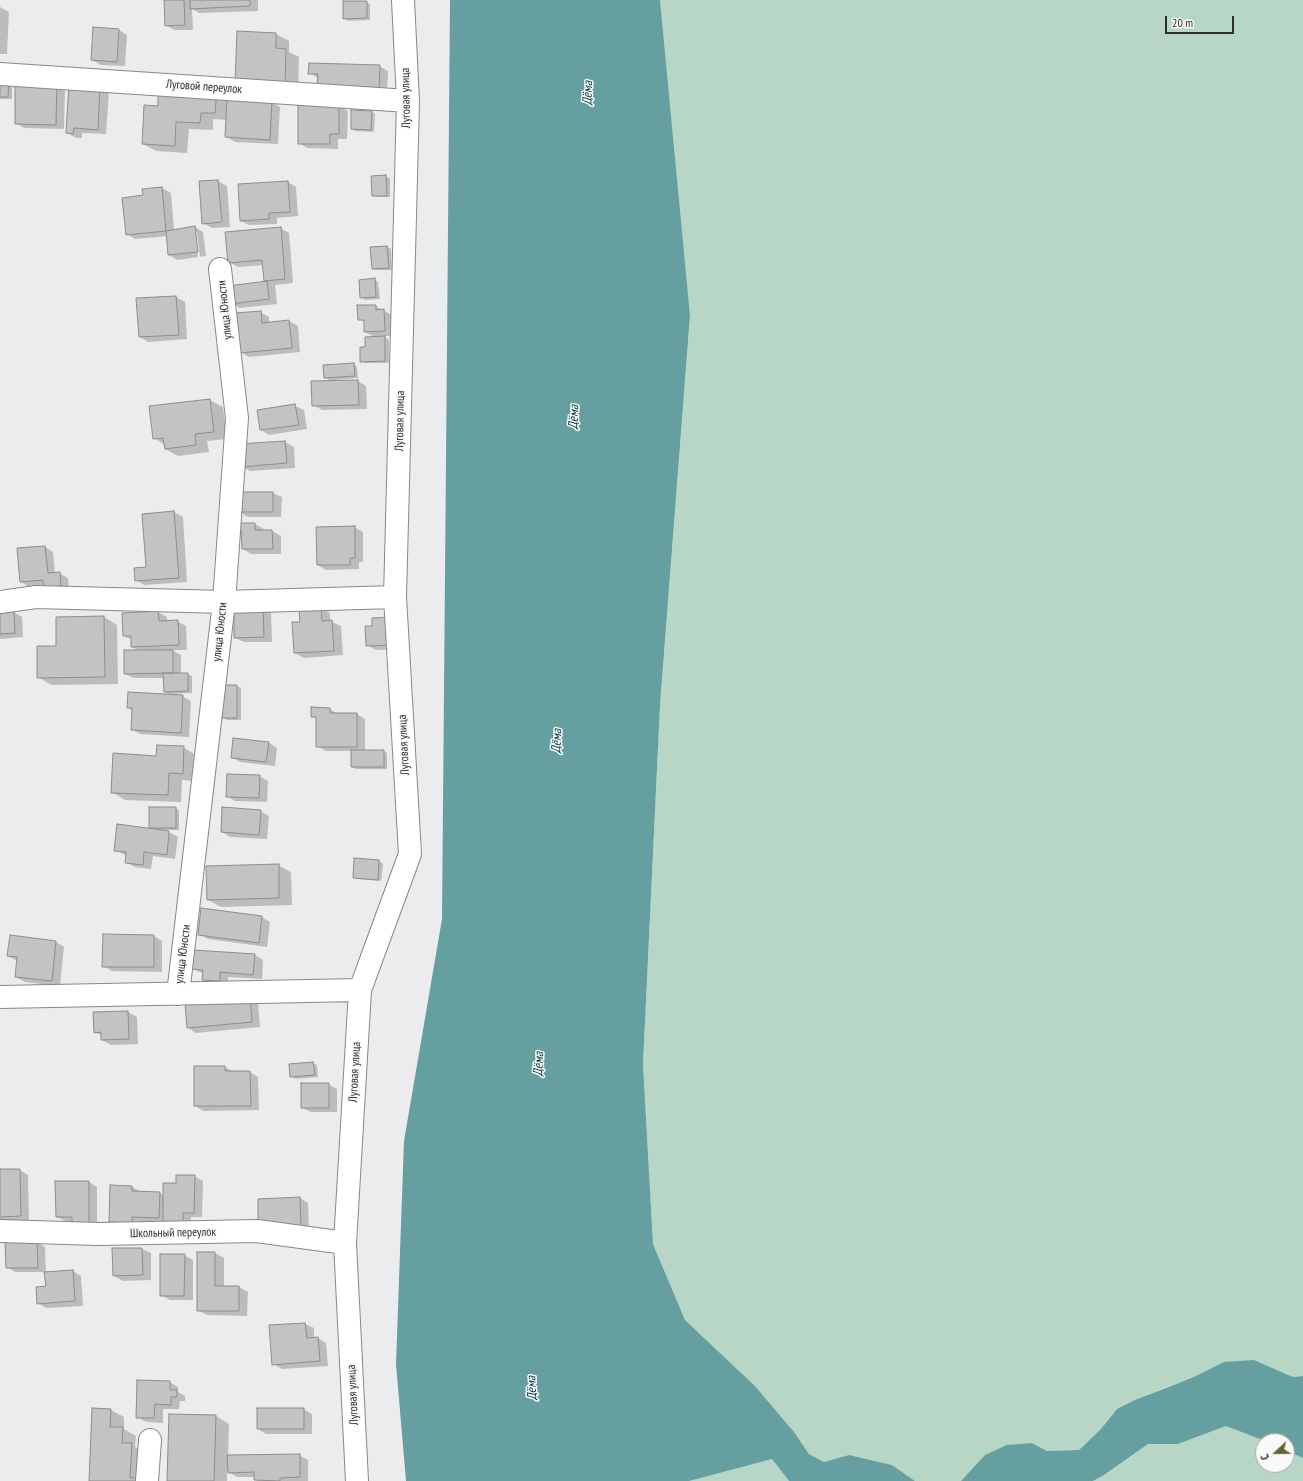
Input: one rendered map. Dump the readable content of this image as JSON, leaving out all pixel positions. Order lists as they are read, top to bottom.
{
  "streets": {
    "street": [
      "Луговой переулок",
      "Луговая улица",
      "улица Юности",
      "Школьный переулок"
    ]
  },
  "crossings": [
    ["Луговой переулок", "Луговая улица"],
    ["Луговая улица", "Школьный переулок"]
  ],
  "water": ["Дёма"],
  "scale_bar": "20 m",
  "north": "left"
}
